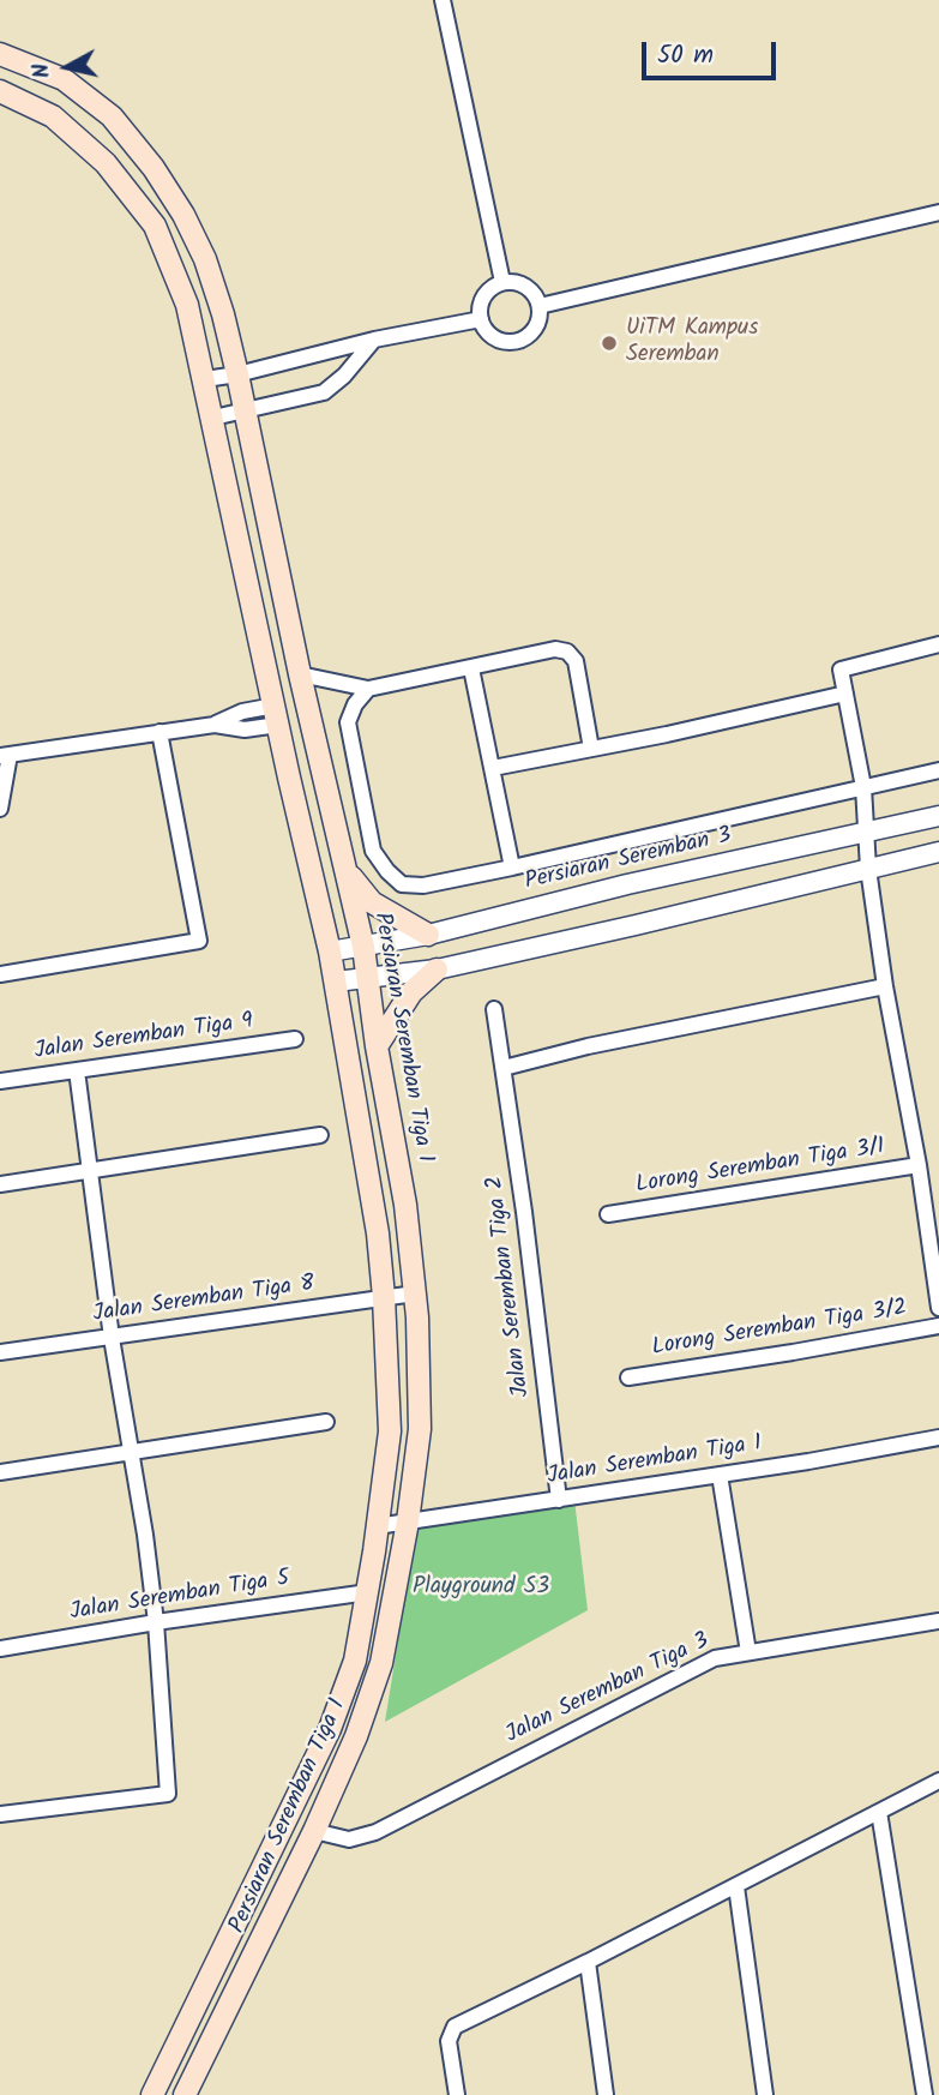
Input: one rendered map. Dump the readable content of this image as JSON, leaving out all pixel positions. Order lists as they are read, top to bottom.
{
  "streets": {
    "main road": ["Persiaran Seremban Tiga 1"],
    "street": [
      "Persiaran Seremban 3",
      "Jalan Seremban Tiga 9",
      "Lorong Seremban Tiga 3/1",
      "Jalan Seremban Tiga 2",
      "Jalan Seremban Tiga 8",
      "Lorong Seremban Tiga 3/2",
      "Jalan Seremban Tiga 1",
      "Jalan Seremban Tiga 5",
      "Jalan Seremban Tiga 3"
    ]
  },
  "crossings": [
    ["Persiaran Seremban 3", "Persiaran Seremban Tiga 1"],
    ["Persiaran Seremban Tiga 1", "Jalan Seremban Tiga 8"],
    ["Persiaran Seremban Tiga 1", "Jalan Seremban Tiga 1"],
    ["Persiaran Seremban Tiga 1", "Jalan Seremban Tiga 5"],
    ["Persiaran Seremban Tiga 1", "Jalan Seremban Tiga 3"],
    ["Jalan Seremban Tiga 2", "Jalan Seremban Tiga 1"]
  ],
  "parks": ["Playground S3"],
  "places": ["UiTM Kampus Seremban"],
  "scale_bar": "50 m",
  "north": "left"
}
